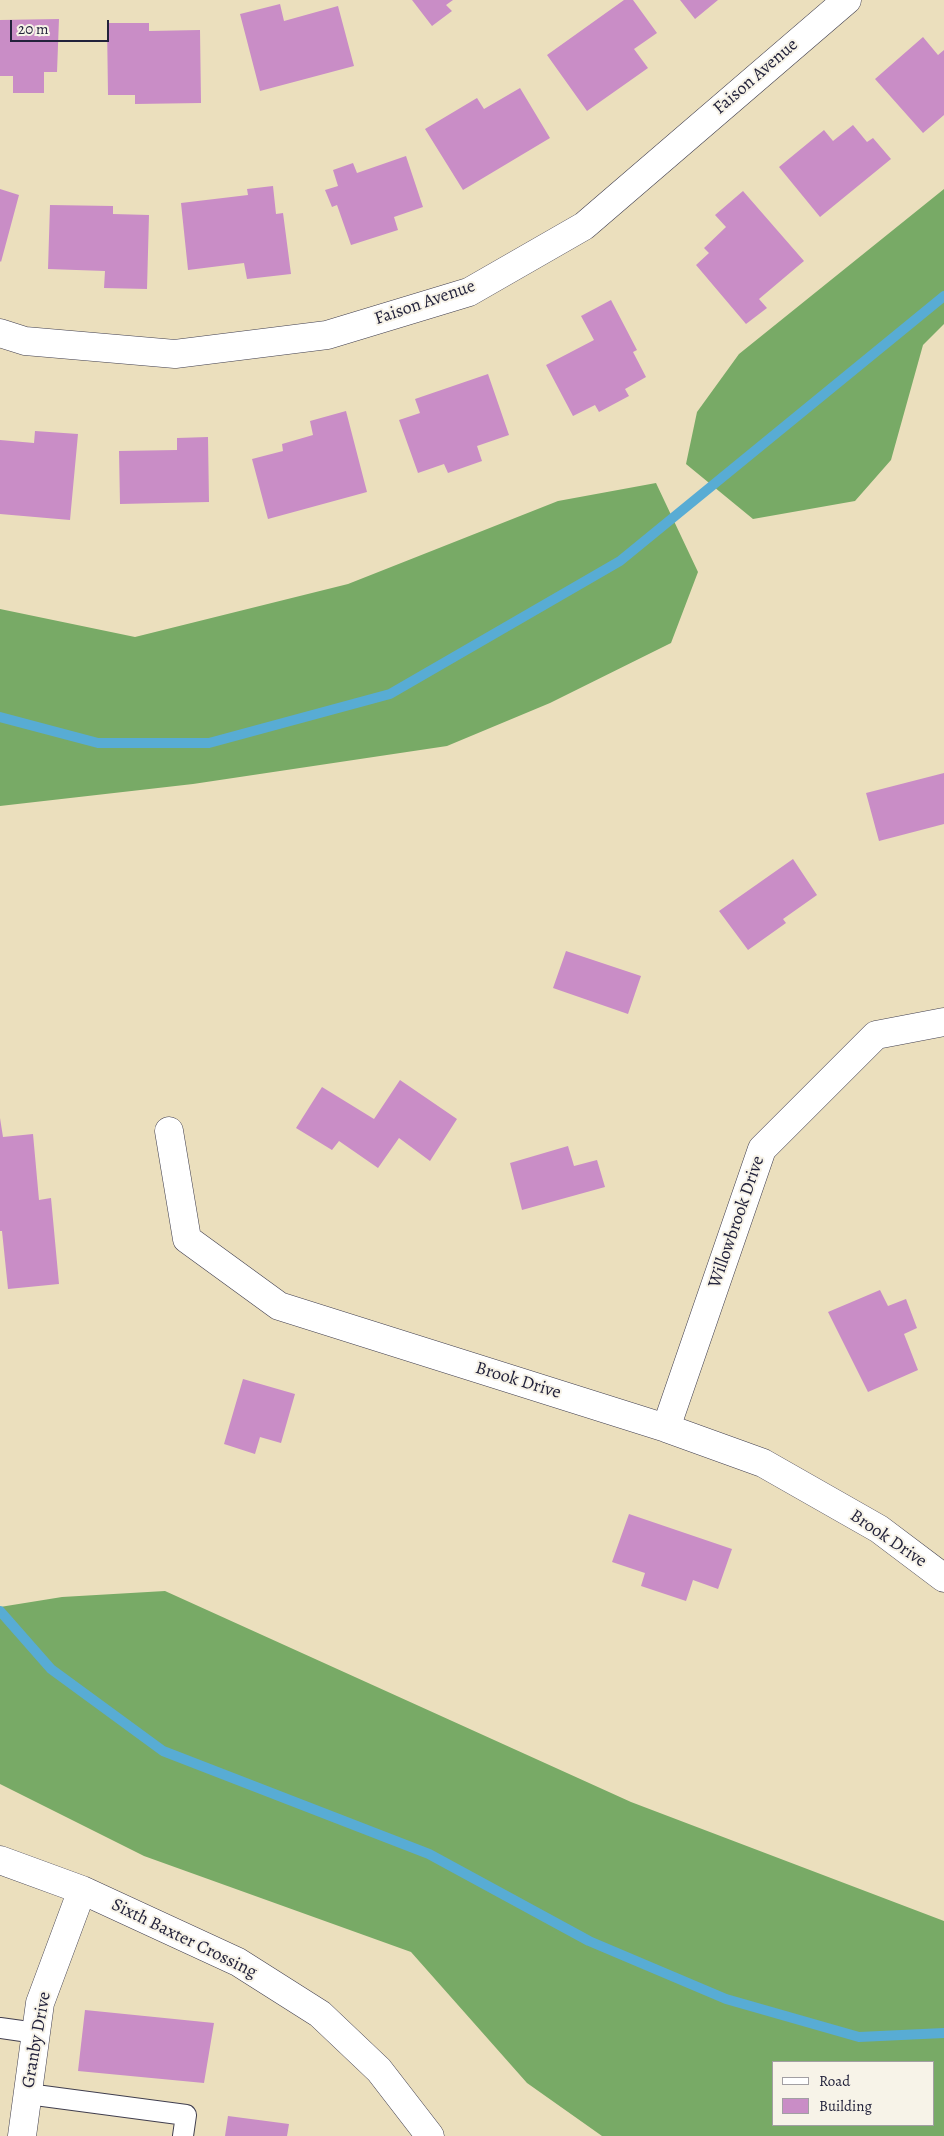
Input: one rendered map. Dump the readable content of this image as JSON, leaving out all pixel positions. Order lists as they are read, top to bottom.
{
  "streets": {
    "street": [
      "Faison Avenue",
      "Willowbrook Drive",
      "Brook Drive",
      "Sixth Baxter Crossing",
      "Granby Drive"
    ]
  },
  "crossings": [
    ["Willowbrook Drive", "Brook Drive"],
    ["Sixth Baxter Crossing", "Granby Drive"]
  ],
  "legend": ["Road", "Building"],
  "scale_bar": "20 m"
}
